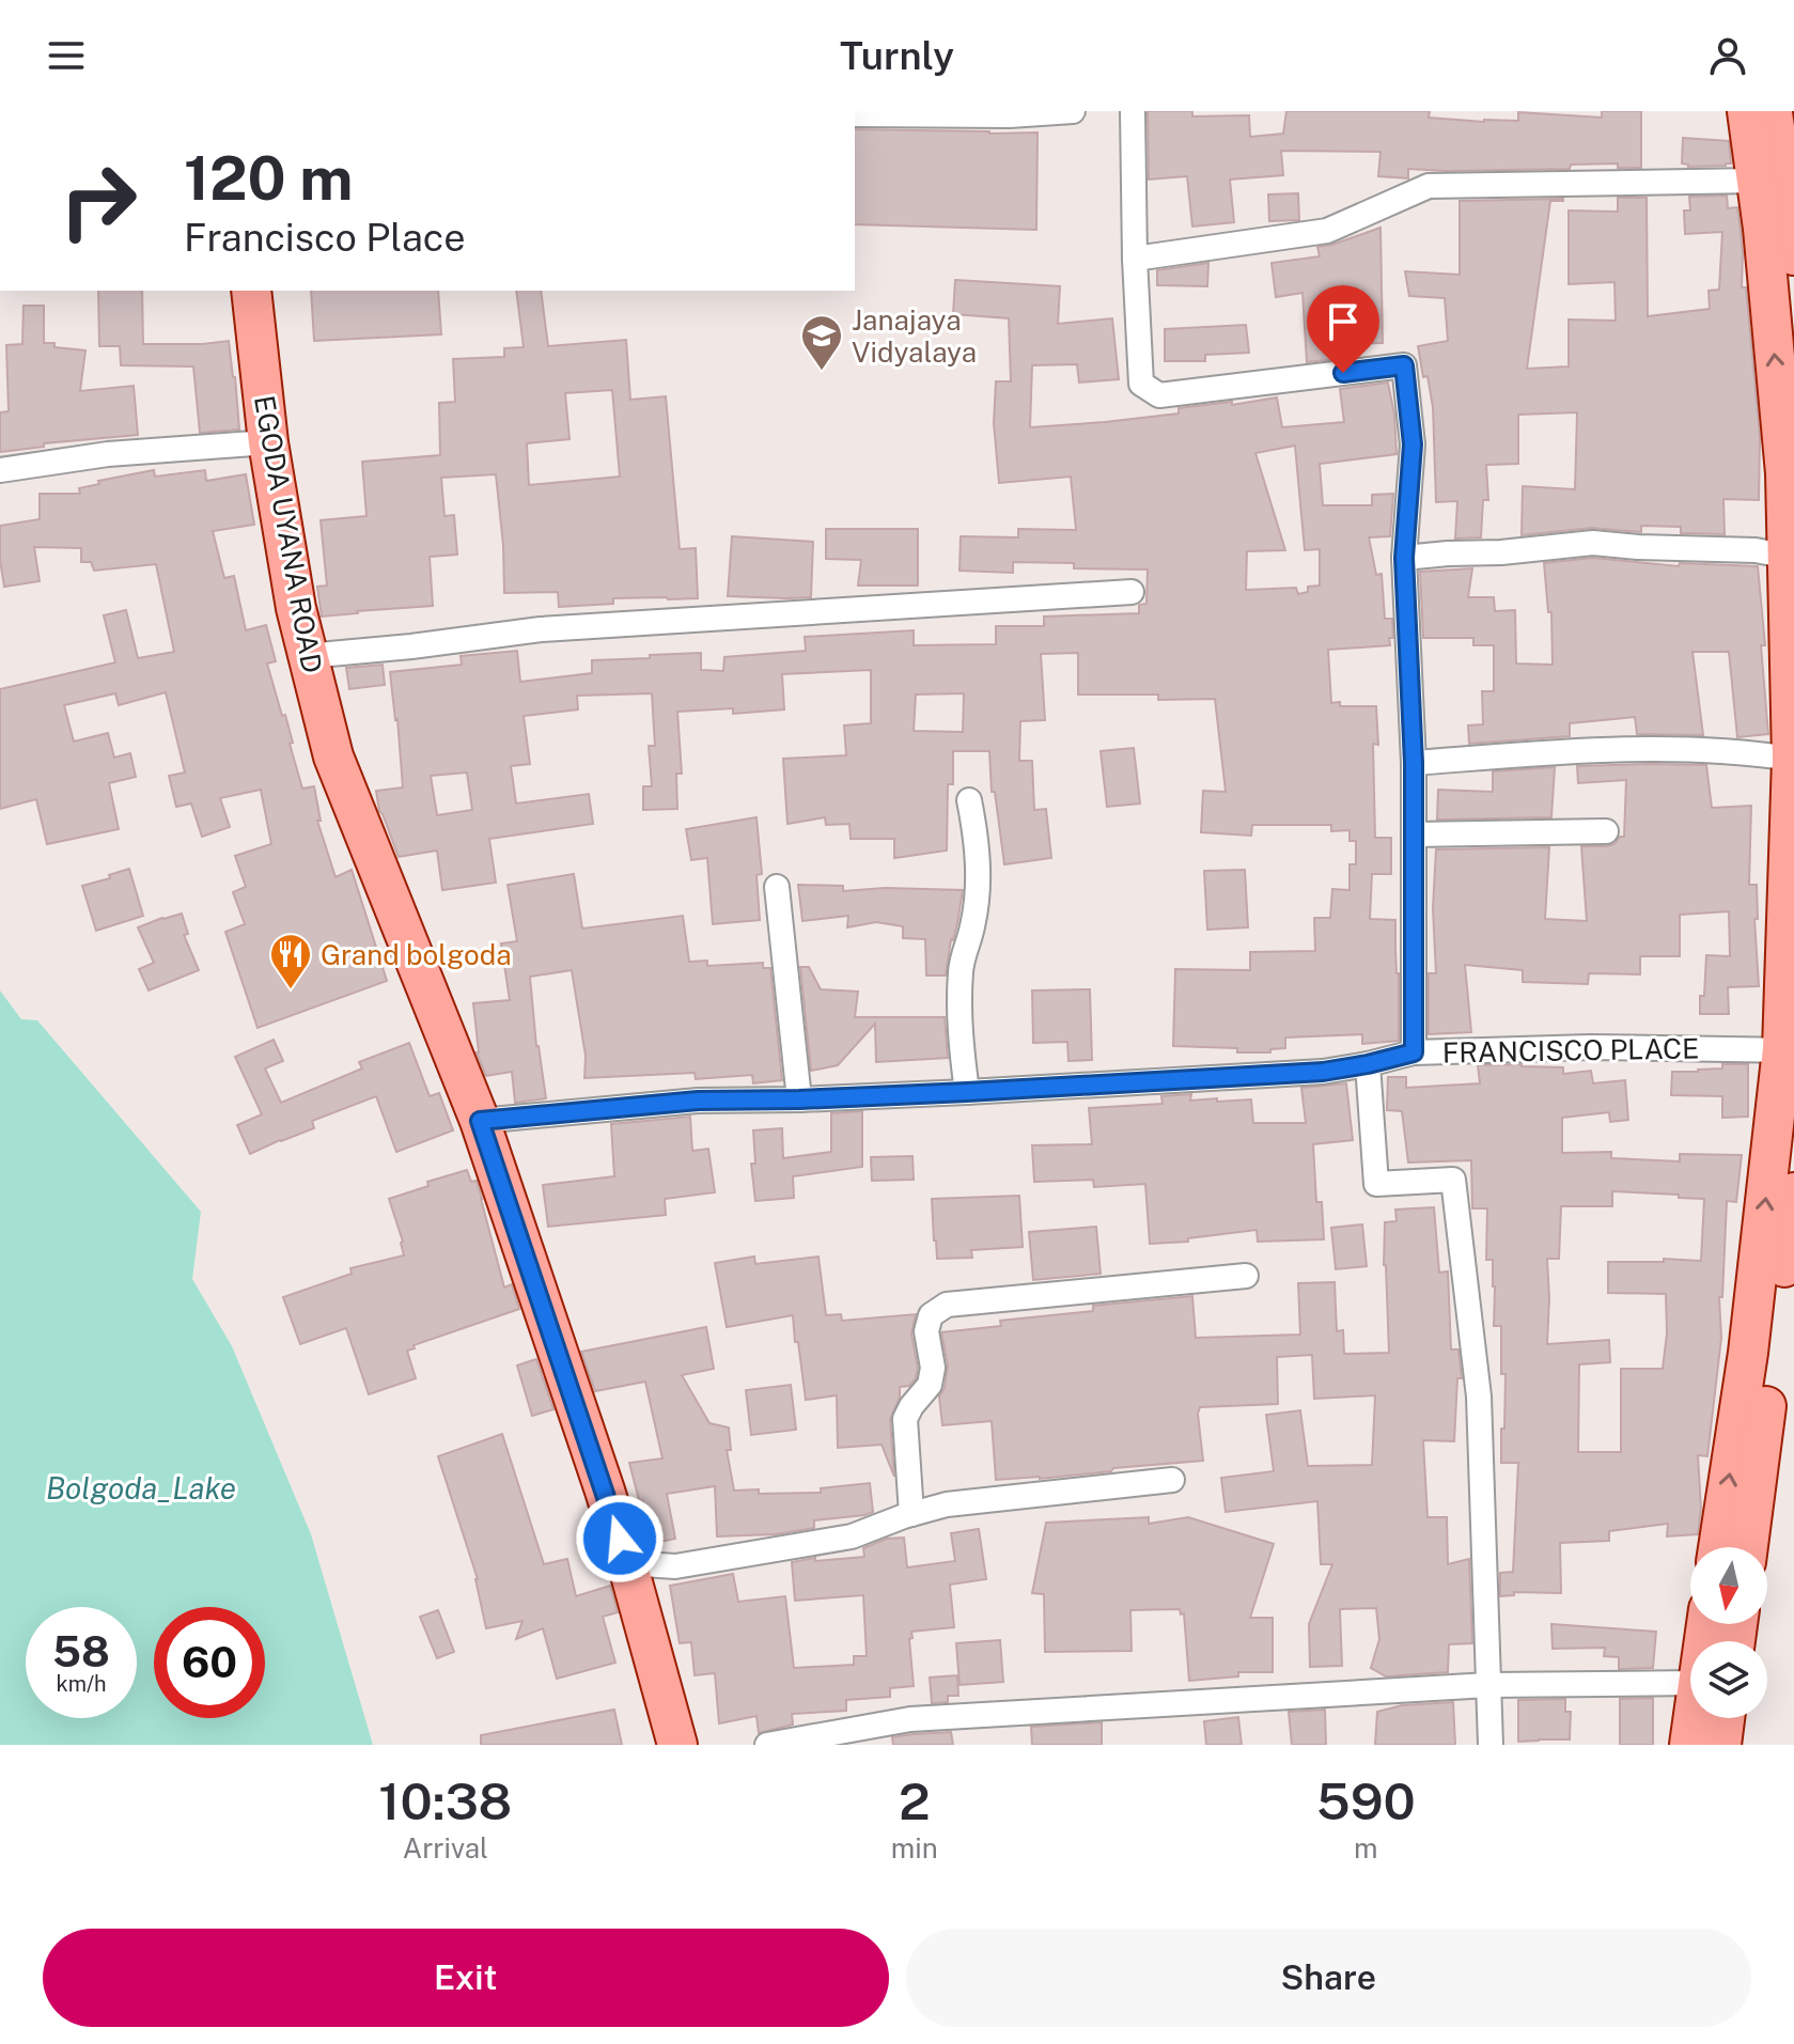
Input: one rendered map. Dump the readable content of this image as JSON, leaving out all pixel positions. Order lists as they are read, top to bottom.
{
  "streets": {
    "main road": ["EGODA UYANA ROAD"],
    "street": ["FRANCISCO PLACE"]
  },
  "crossings": [
    ["EGODA UYANA ROAD", "FRANCISCO PLACE"]
  ],
  "water": ["Bolgoda_Lake"],
  "places": {
    "school or university": ["Janajaya Vidyalaya"],
    "restaurant": ["Grand bolgoda"]
  },
  "north": "bottom",
  "page": {
    "header": "Turnly",
    "turn": ["120 m", "Francisco Place"],
    "speed": "58 km/h",
    "limit": "60",
    "eta": [
      "10:38",
      "Arrival",
      "2",
      "min",
      "590",
      "m"
    ],
    "buttons": ["Exit", "Share"]
  }
}
